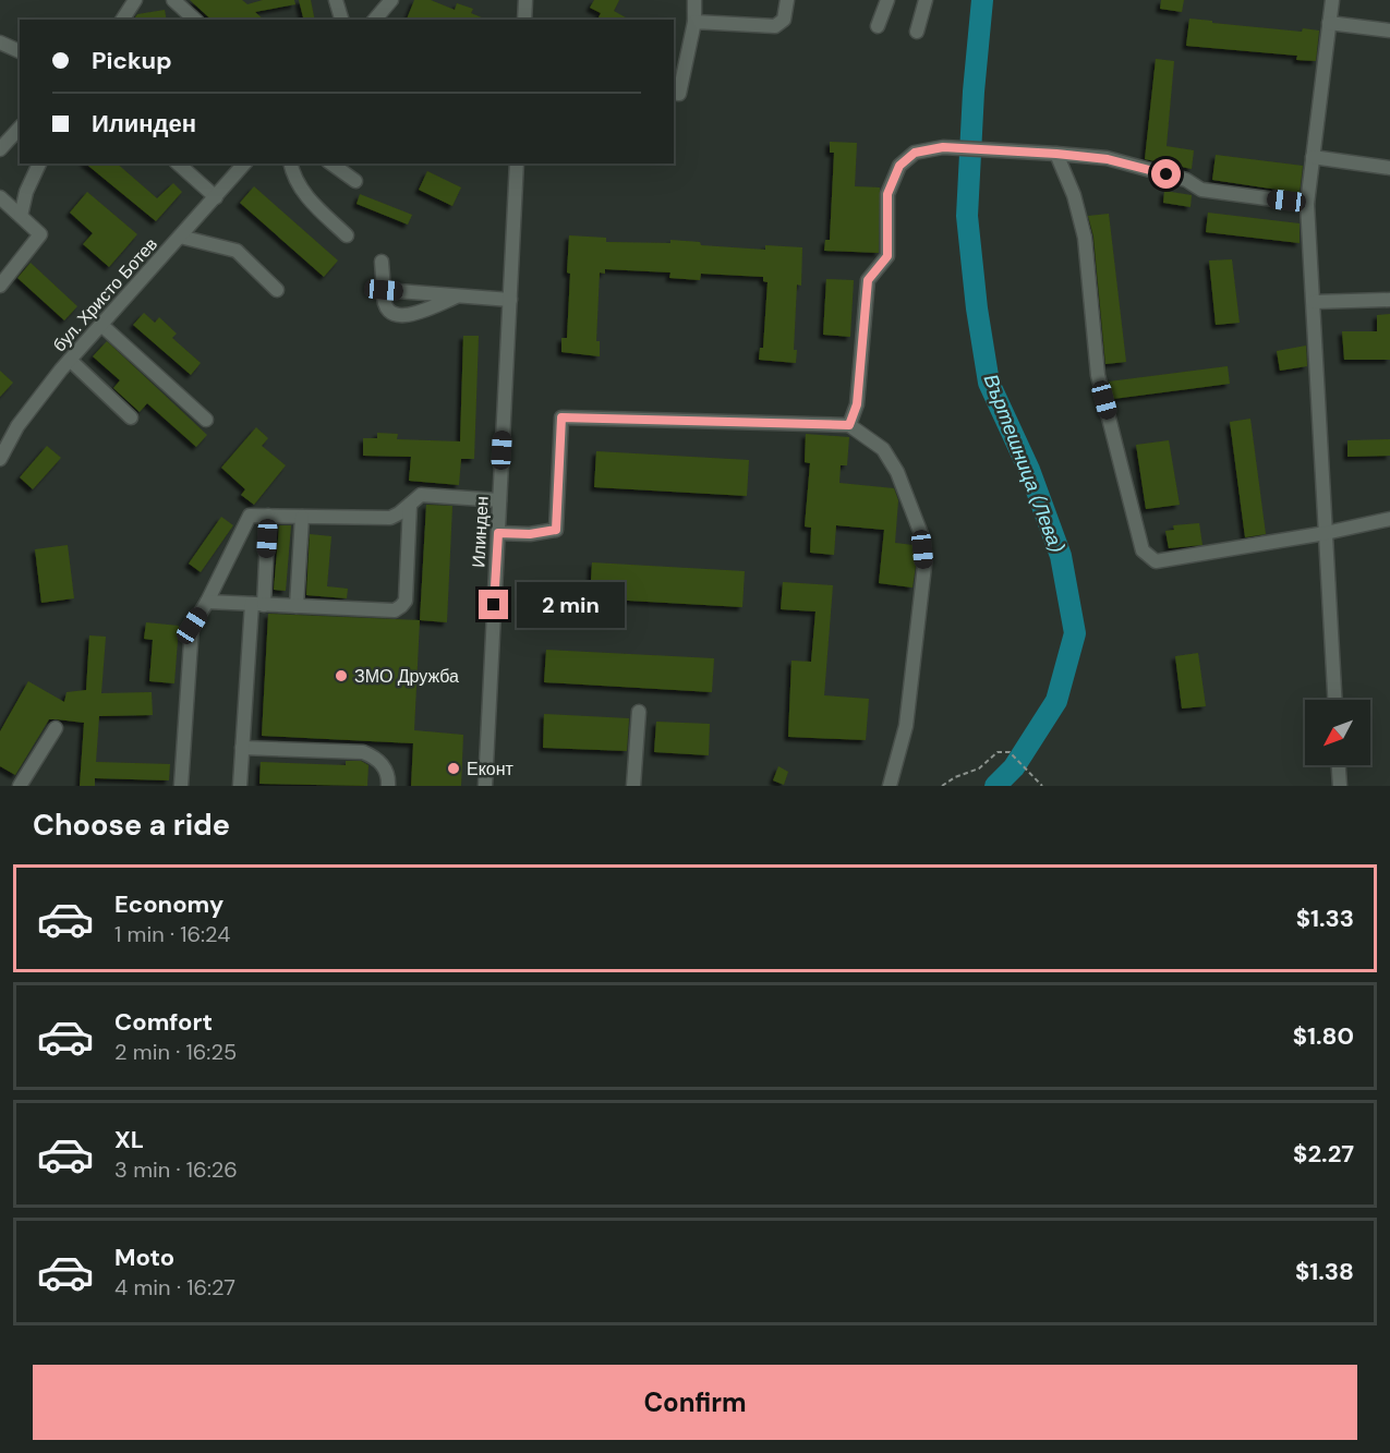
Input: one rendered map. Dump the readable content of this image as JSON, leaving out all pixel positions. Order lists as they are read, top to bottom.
{
  "streets": {
    "street": ["бул. Христо Ботев", "Илинден"]
  },
  "water": ["Въртешница (Лева)"],
  "places": ["ЗМО Дружба", "Еконт"],
  "north": "bottom left",
  "page": {
    "banner": ["Pickup", "Илинден"],
    "bubble": "2 min",
    "heading": "Choose a ride",
    "list": [
      {
        "name": "Economy",
        "note": "1 min · 16:24",
        "value": "$1.33"
      },
      {
        "name": "Comfort",
        "note": "2 min · 16:25",
        "value": "$1.80"
      },
      {
        "name": "XL",
        "note": "3 min · 16:26",
        "value": "$2.27"
      },
      {
        "name": "Moto",
        "note": "4 min · 16:27",
        "value": "$1.38"
      }
    ],
    "buttons": "Confirm"
  }
}
